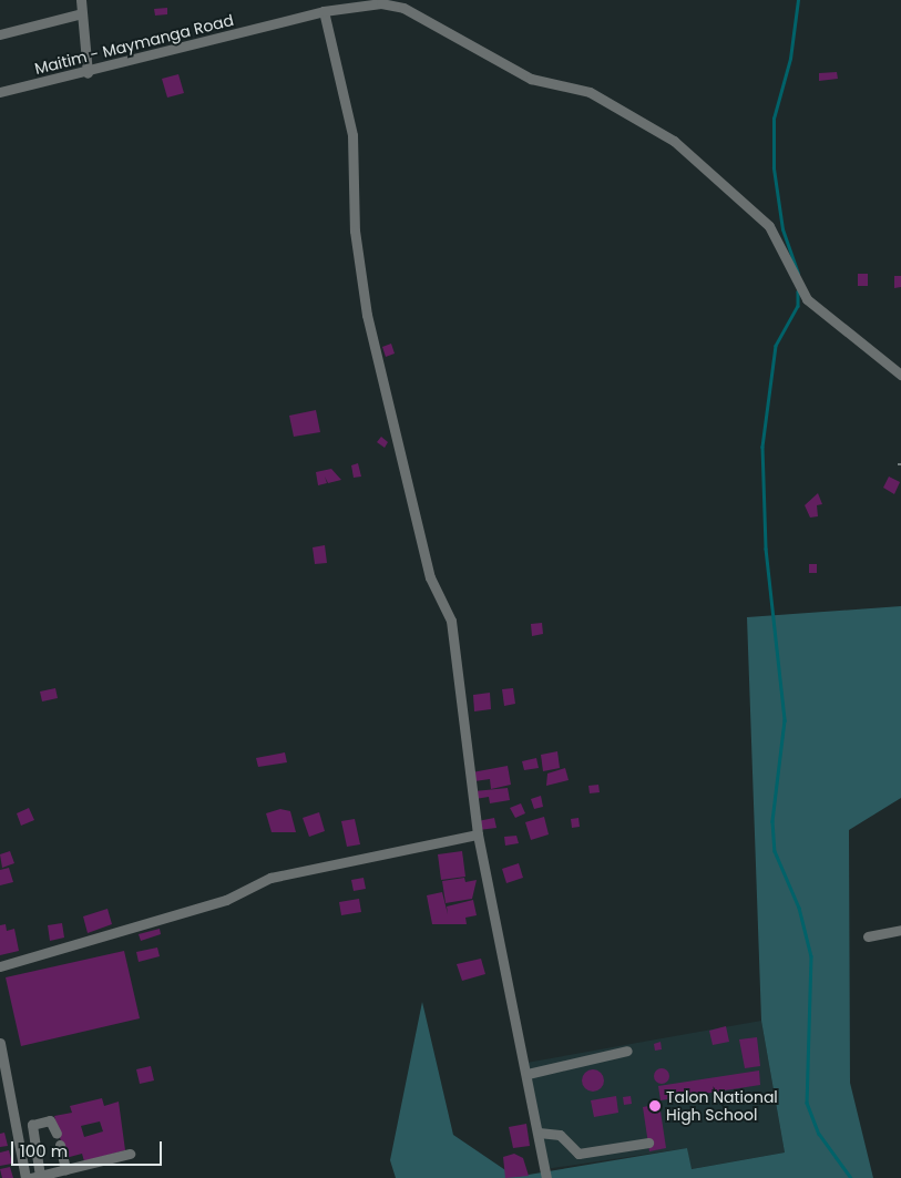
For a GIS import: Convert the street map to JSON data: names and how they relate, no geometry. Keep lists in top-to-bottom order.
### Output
{
  "streets": {
    "street": ["Maitim - Maymanga Road"]
  },
  "places": ["Talon National High School"],
  "scale_bar": "100 m"
}
